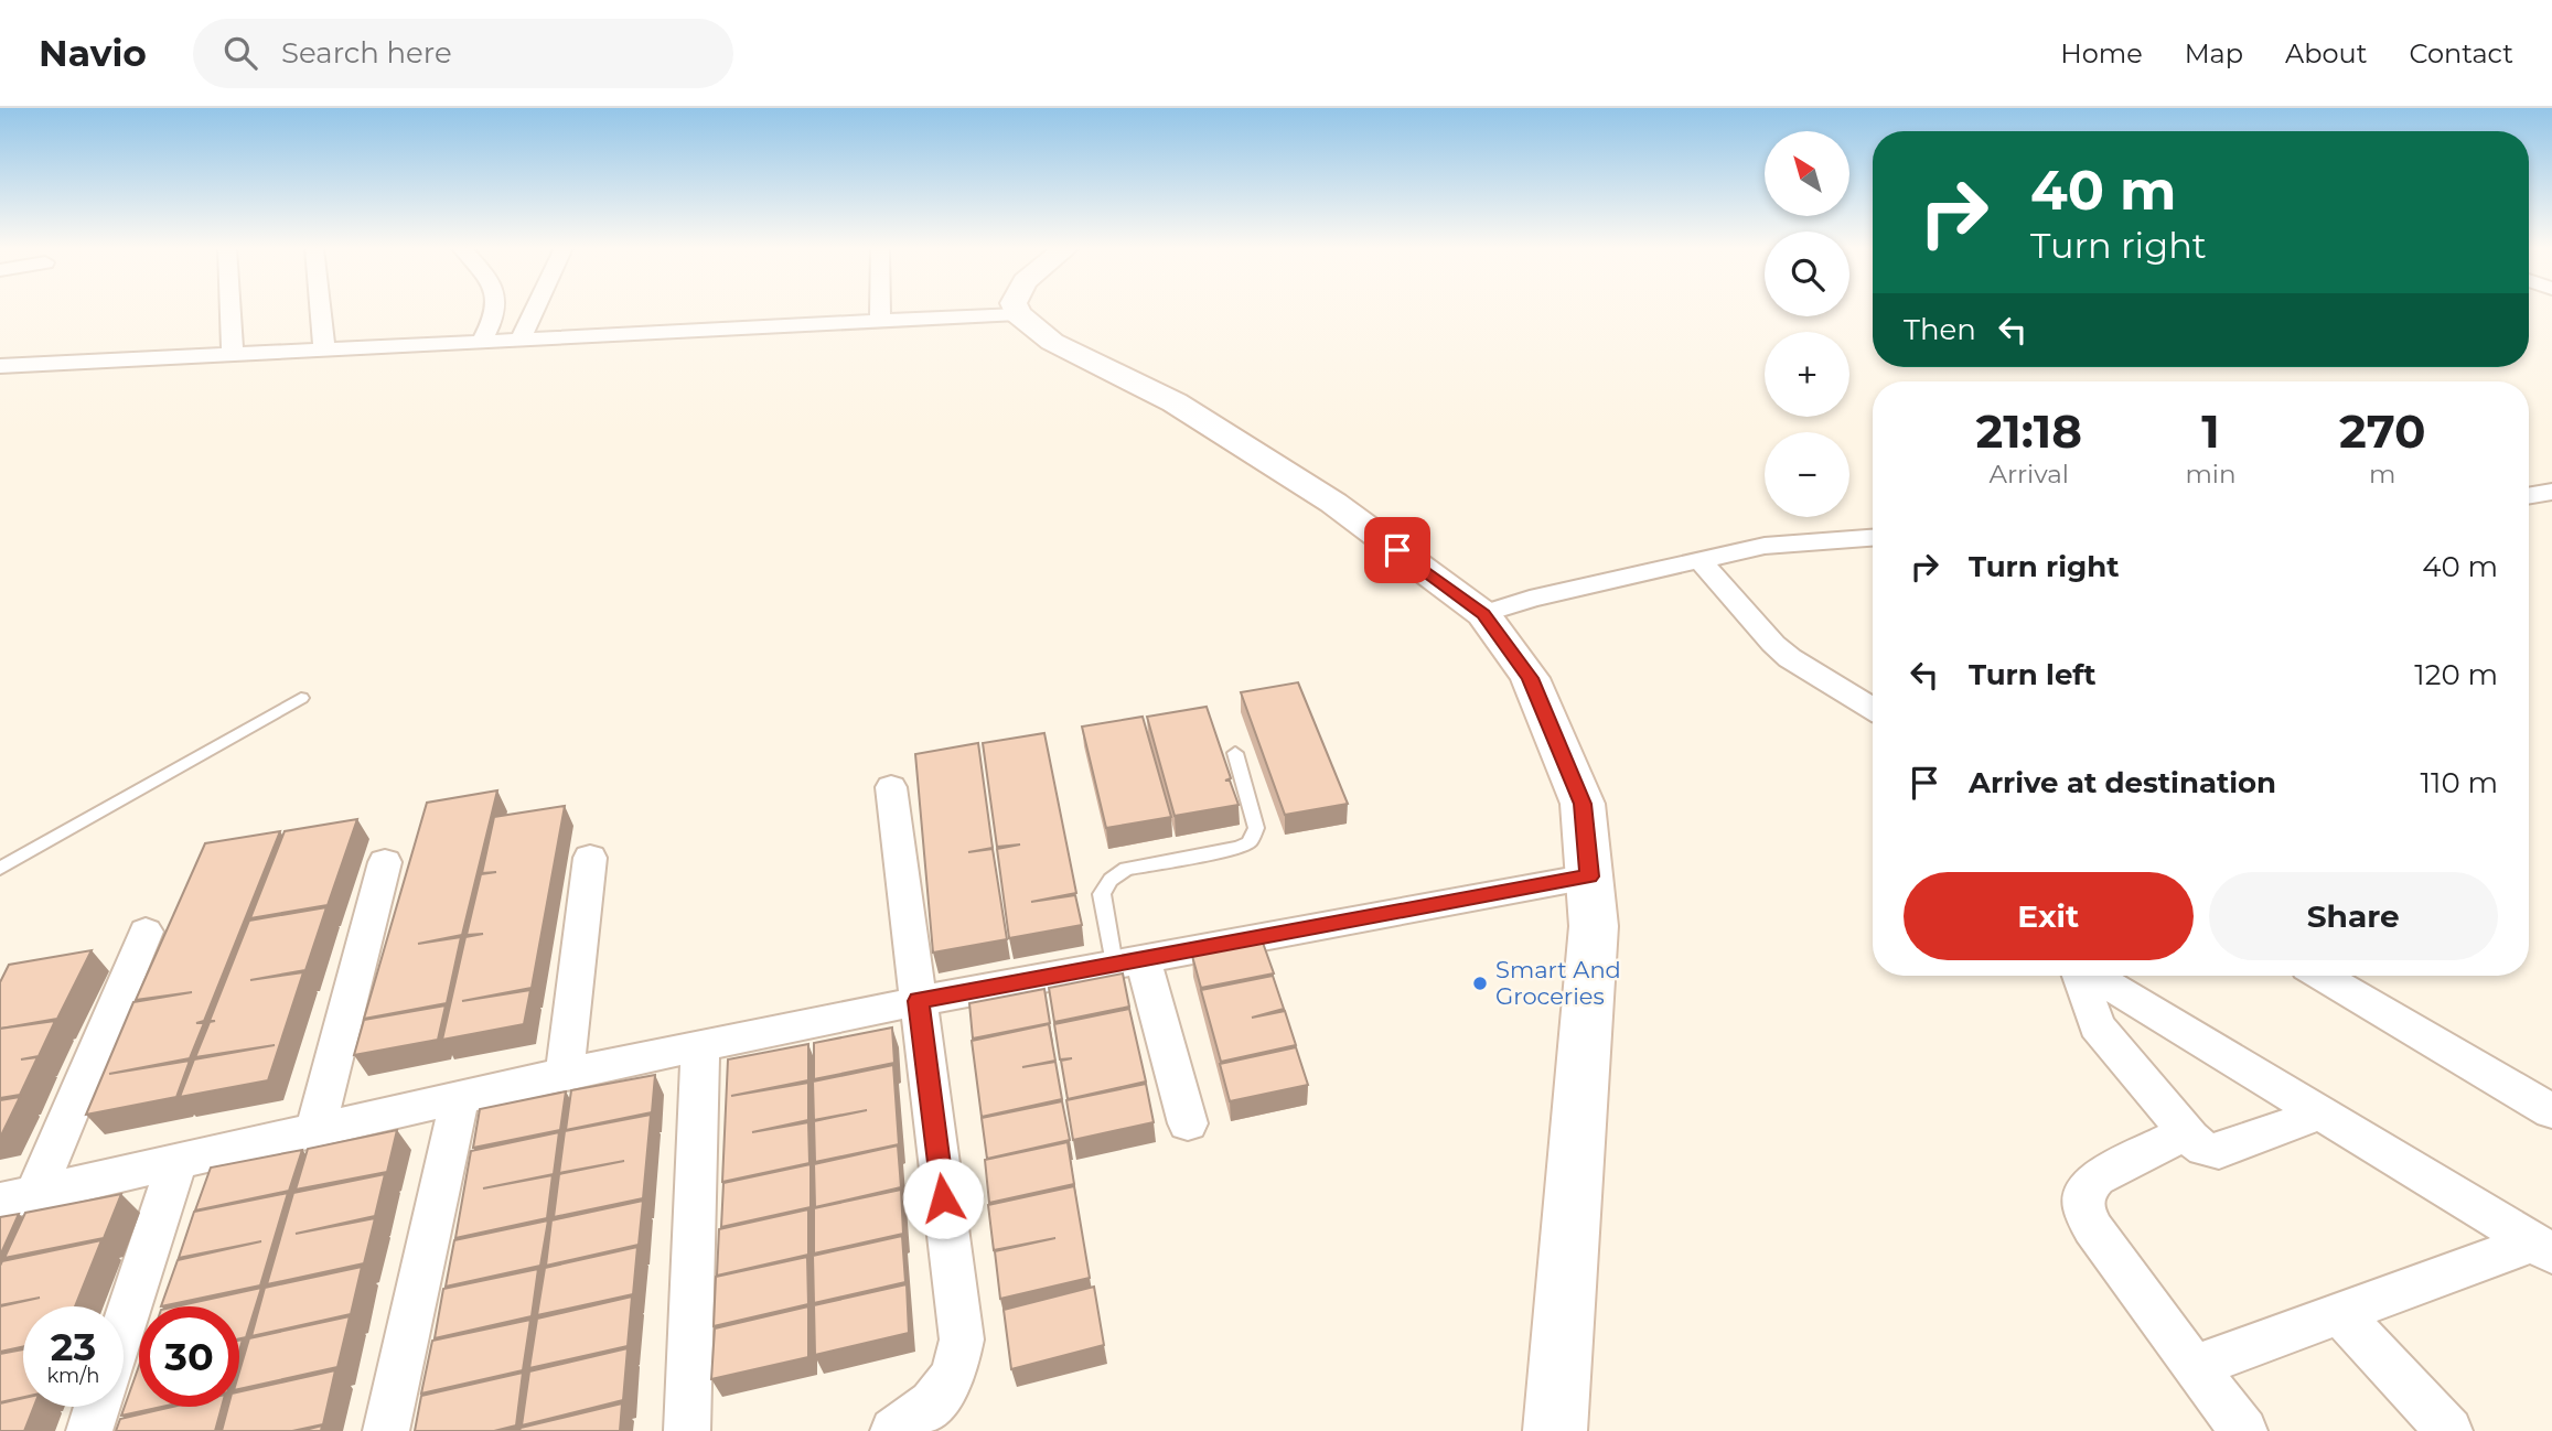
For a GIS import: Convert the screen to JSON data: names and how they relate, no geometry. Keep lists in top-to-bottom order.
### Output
{
  "places": ["Smart And Groceries"],
  "north": "top left",
  "page": {
    "header": "Navio",
    "search": "Search here",
    "nav": [
      "Home",
      "Map",
      "About",
      "Contact"
    ],
    "map_buttons": ["+", "−"],
    "turn": ["40 m", "Turn right"],
    "then": "Then",
    "eta": [
      "21:18",
      "Arrival",
      "1",
      "min",
      "270",
      "m"
    ],
    "list": [
      {
        "name": "Turn right",
        "value": "40 m"
      },
      {
        "name": "Turn left",
        "value": "120 m"
      },
      {
        "name": "Arrive at destination",
        "value": "110 m"
      }
    ],
    "buttons": ["Exit", "Share"],
    "speed": "23 km/h",
    "limit": "30"
  }
}
